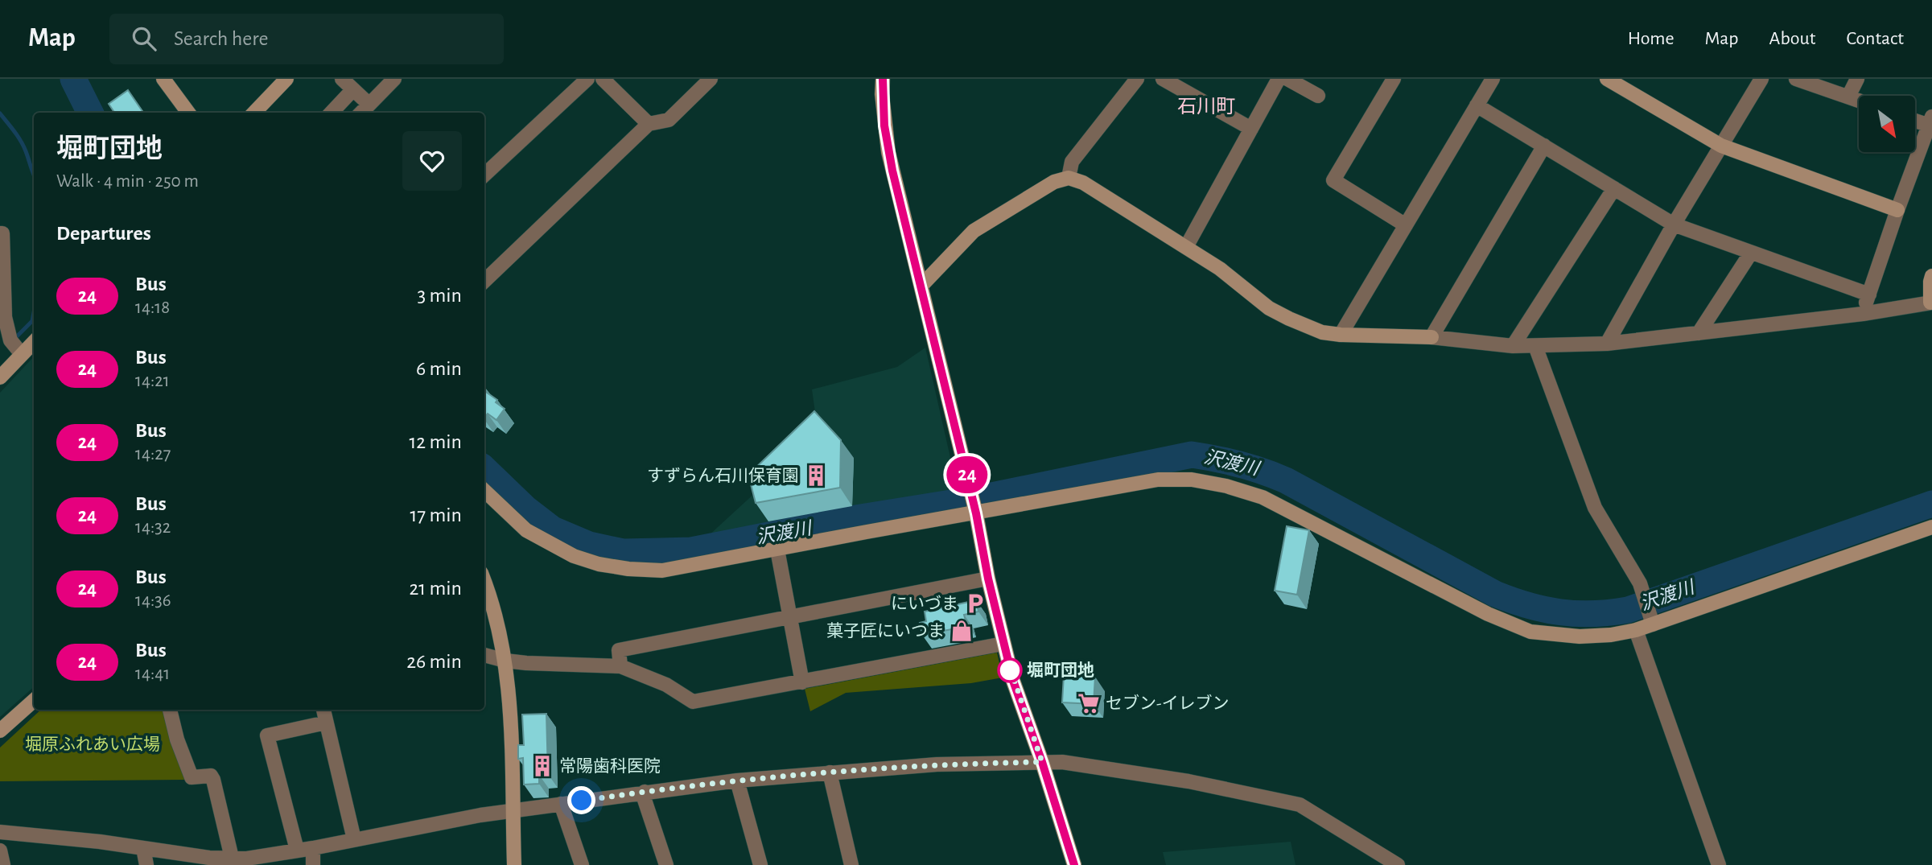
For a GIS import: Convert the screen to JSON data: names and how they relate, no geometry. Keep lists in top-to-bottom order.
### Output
{
  "districts": ["石川町"],
  "water": ["沢渡川"],
  "parks": ["堀原ふれあい広場"],
  "places": {
    "building": ["すずらん石川保育園", "常陽歯科医院"],
    "parking": ["にいづま"],
    "shop": ["菓子匠にいつま"],
    "other": ["堀町団地"],
    "supermarket": ["セブン-イレブン"]
  },
  "lines": ["bus line 24"],
  "north": "bottom right",
  "page": {
    "header": "Map",
    "search": "Search here",
    "nav": [
      "Home",
      "Map",
      "About",
      "Contact"
    ],
    "on_map": "24",
    "heading": [
      ["堀町団地", "Walk · 4 min · 250 m"],
      "Departures"
    ],
    "list": [
      {
        "mark": "24",
        "name": "Bus",
        "note": "14:18",
        "value": "3 min"
      },
      {
        "mark": "24",
        "name": "Bus",
        "note": "14:21",
        "value": "6 min"
      },
      {
        "mark": "24",
        "name": "Bus",
        "note": "14:27",
        "value": "12 min"
      },
      {
        "mark": "24",
        "name": "Bus",
        "note": "14:32",
        "value": "17 min"
      },
      {
        "mark": "24",
        "name": "Bus",
        "note": "14:36",
        "value": "21 min"
      },
      {
        "mark": "24",
        "name": "Bus",
        "note": "14:41",
        "value": "26 min"
      }
    ]
  }
}
